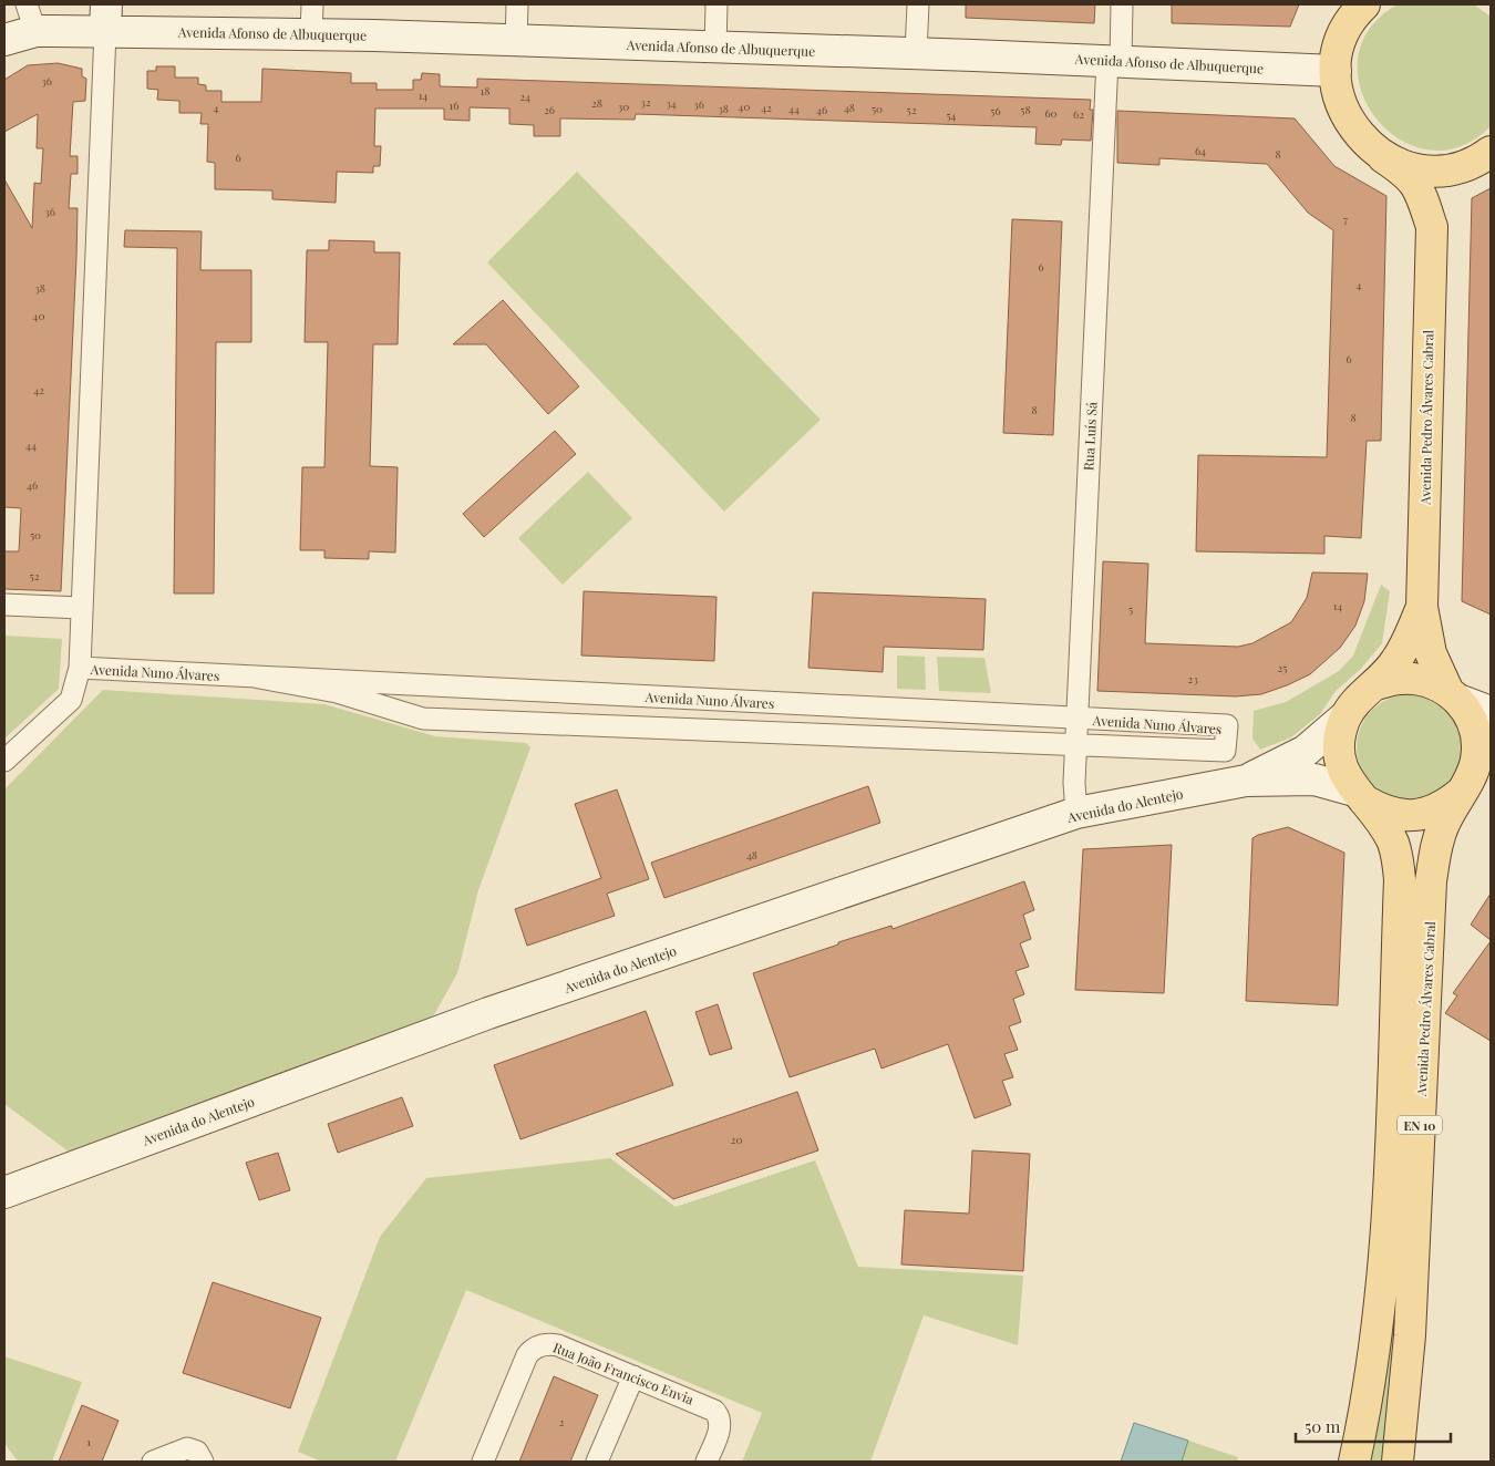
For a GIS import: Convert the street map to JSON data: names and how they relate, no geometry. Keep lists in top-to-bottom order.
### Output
{
  "streets": {
    "main road": [
      "Avenida Afonso de Albuquerque",
      "Avenida Pedro Álvares Cabral",
      "Avenida do Alentejo",
      "EN 10"
    ],
    "street": ["Rua Luís Sá", "Avenida Nuno Álvares", "Rua João Francisco Envia"]
  },
  "crossings": [
    ["Avenida Afonso de Albuquerque", "Rua Luís Sá"],
    ["Avenida Pedro Álvares Cabral", "Avenida do Alentejo"],
    ["Rua Luís Sá", "Avenida Nuno Álvares"],
    ["Rua Luís Sá", "Avenida do Alentejo"]
  ],
  "house_numbers": [
    "36",
    "18",
    "14",
    "24",
    "32",
    "28",
    "34",
    "36",
    "16",
    "30",
    "40",
    "4",
    "42",
    "48",
    "38",
    "44",
    "50",
    "26",
    "46",
    "52",
    "58",
    "56",
    "60",
    "62",
    "54",
    "64",
    "8",
    "6",
    "36",
    "7",
    "6",
    "4",
    "38",
    "40",
    "6",
    "42",
    "8",
    "8",
    "44",
    "46",
    "50",
    "52",
    "14",
    "5",
    "25",
    "23",
    "48",
    "20",
    "2",
    "1"
  ],
  "scale_bar": "50 m"
}
